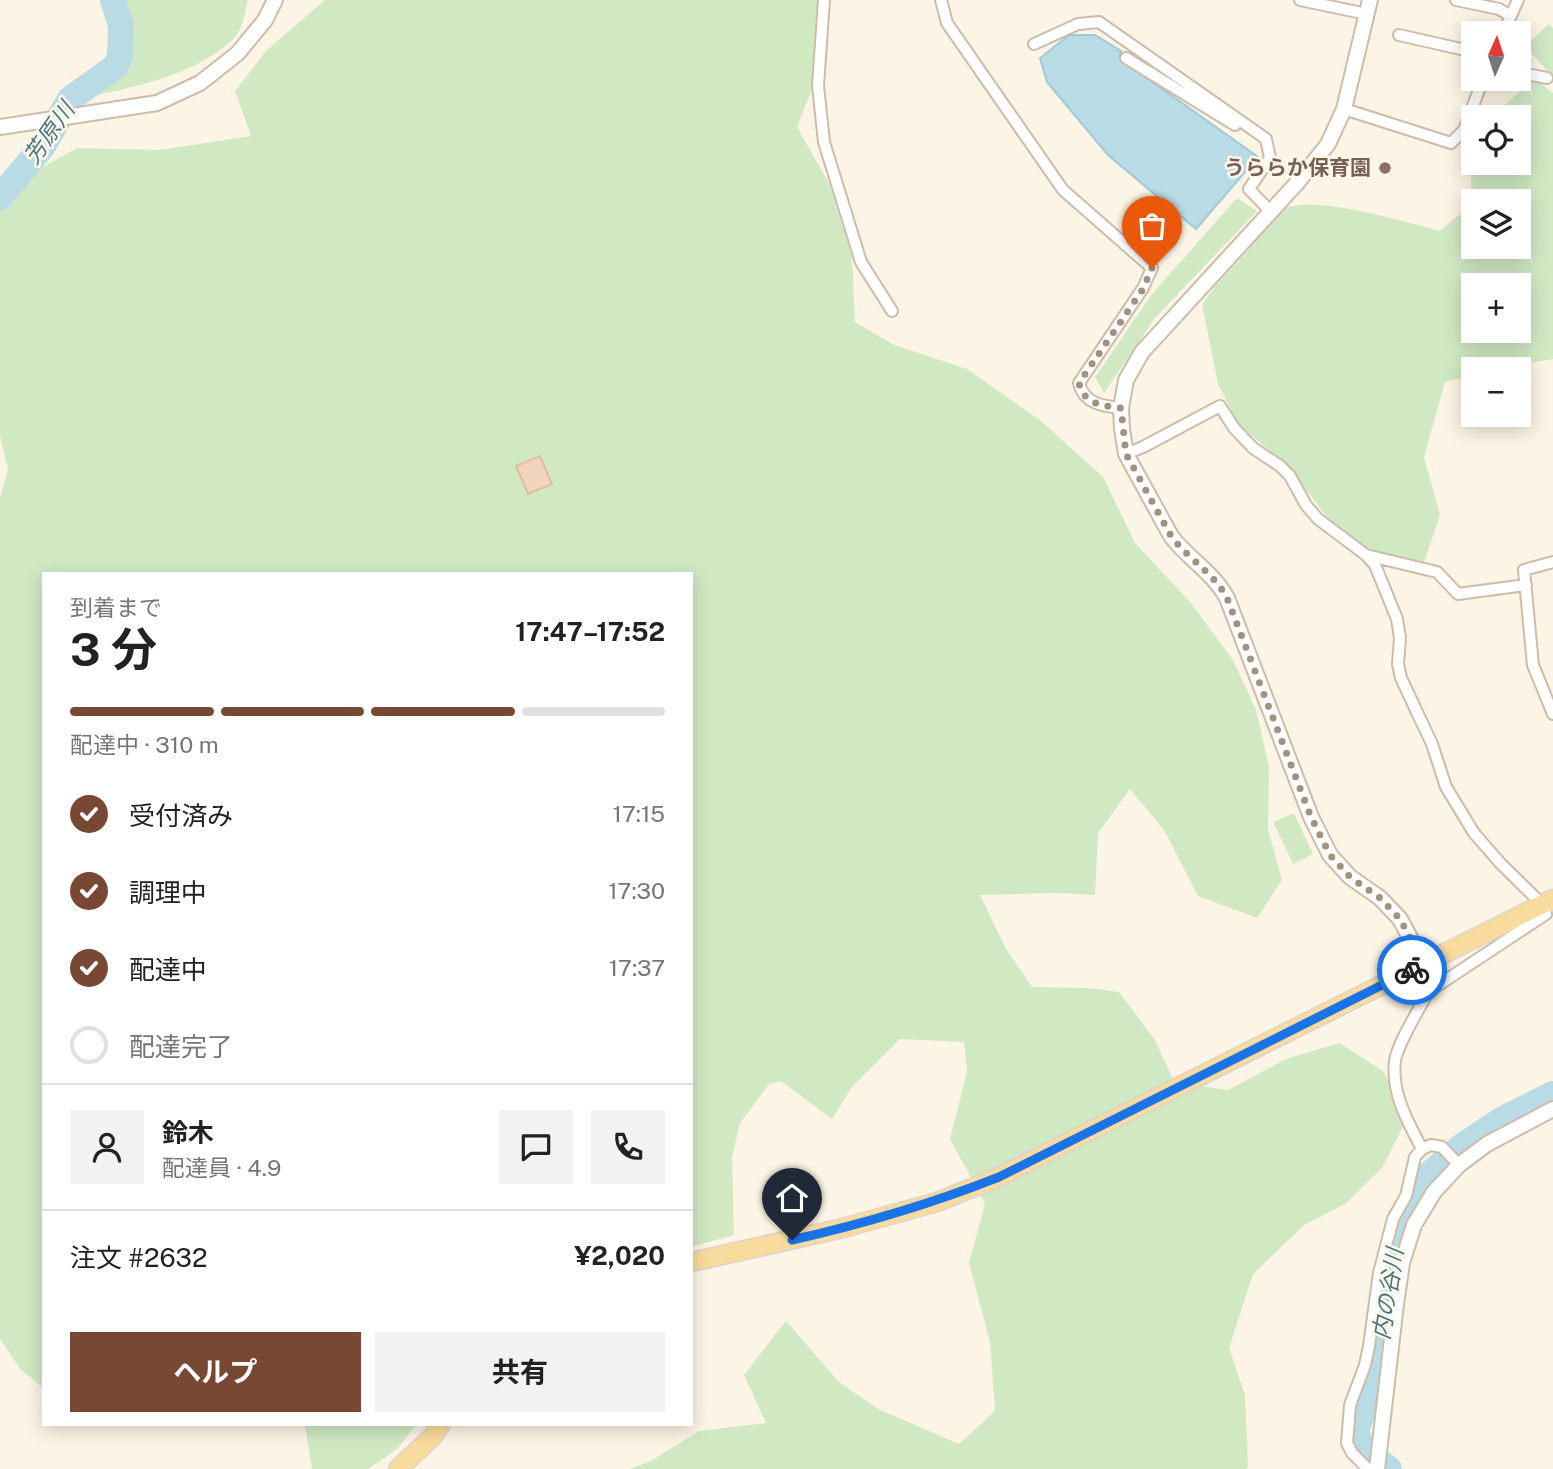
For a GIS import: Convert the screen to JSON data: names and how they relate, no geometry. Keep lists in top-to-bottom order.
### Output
{
  "water": ["芳原川", "内の谷川"],
  "places": ["うららか保育園"],
  "north": "top",
  "page": {
    "map_buttons": ["+", "−"],
    "heading": ["3 分", "到着まで", "17:47–17:52"],
    "panel": [
      "鈴木",
      "配達員 · 4.9",
      "注文 #2632",
      "¥2,020"
    ],
    "bar": "配達中 · 310 m",
    "list": [
      ["受付済み", "17:15"],
      ["調理中", "17:30"],
      ["配達中", "17:37"],
      "配達完了"
    ],
    "buttons": ["ヘルプ", "共有"]
  }
}
